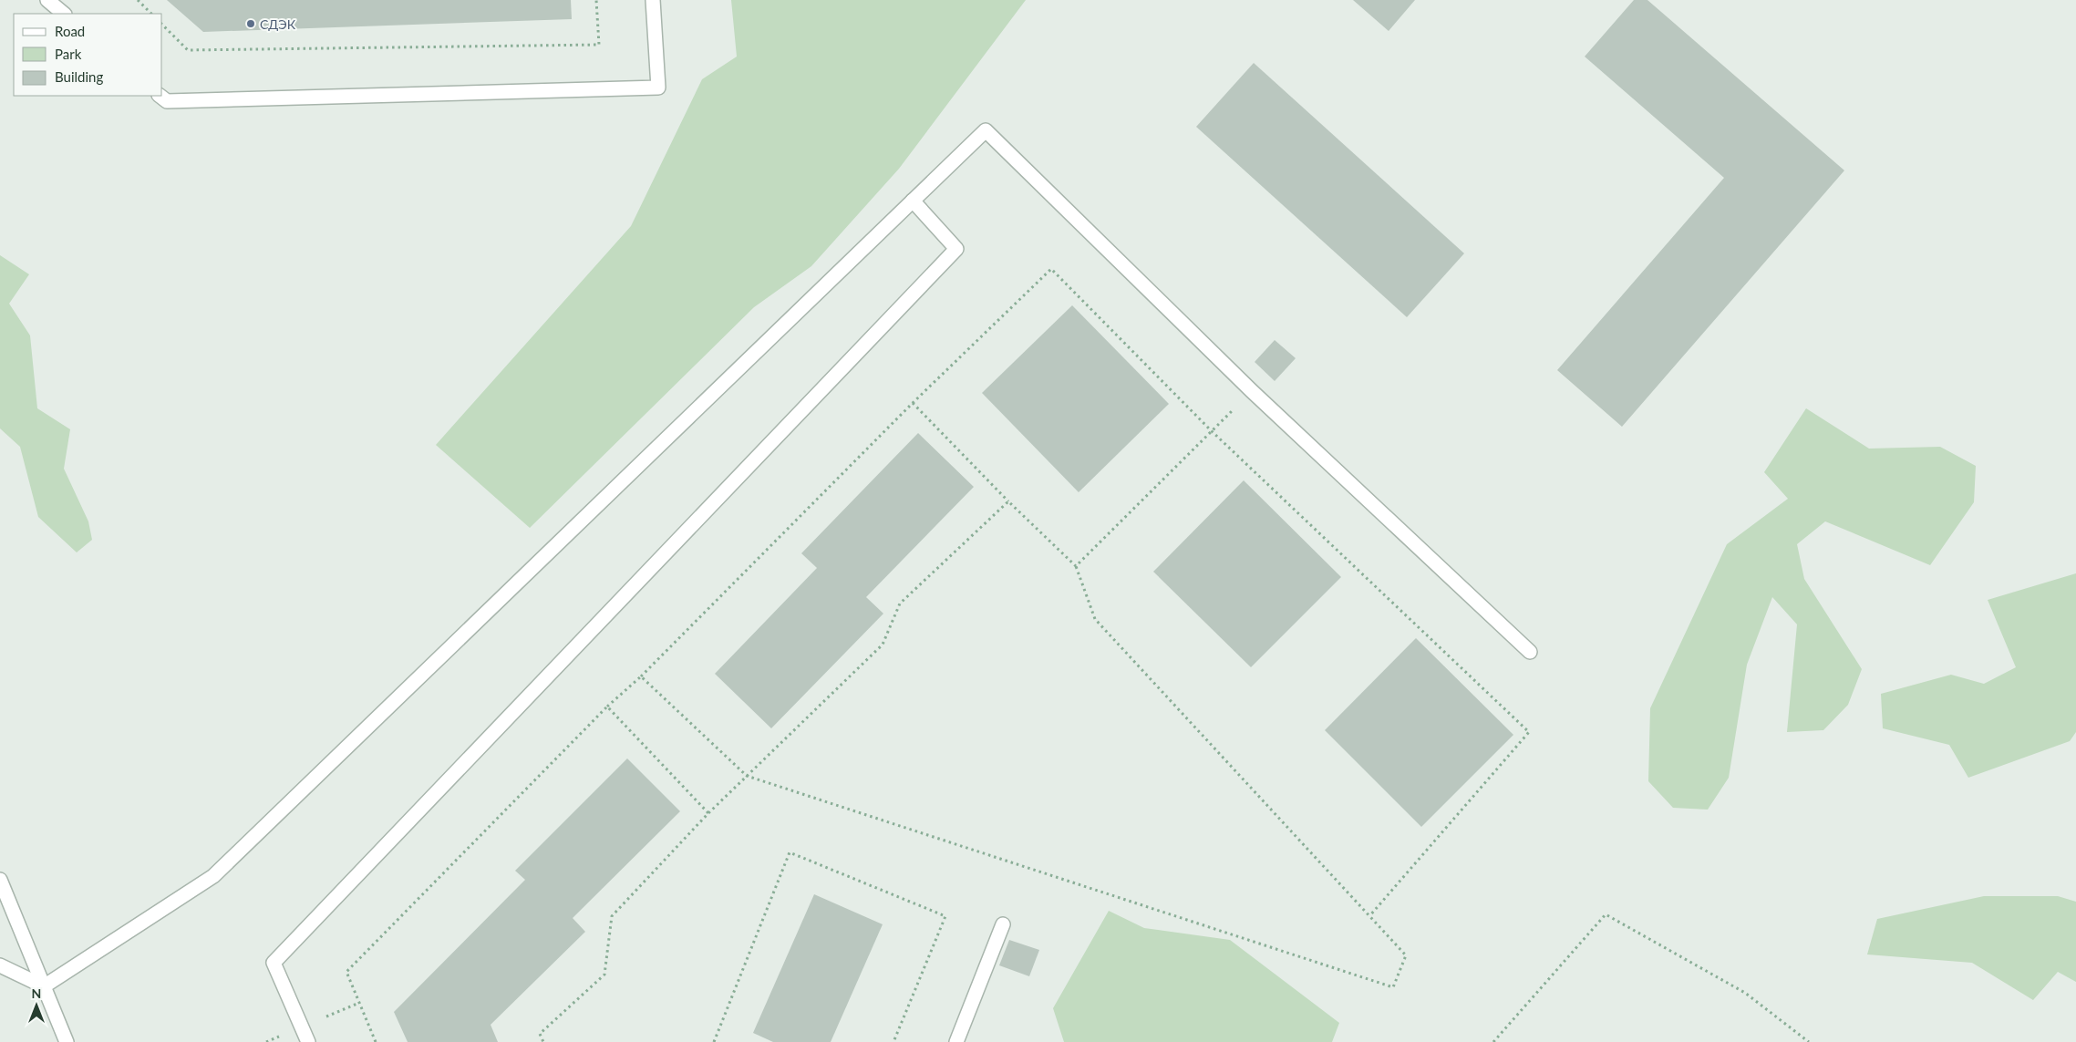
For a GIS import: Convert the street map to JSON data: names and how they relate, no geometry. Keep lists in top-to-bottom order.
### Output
{
  "places": ["СДЭК"],
  "legend": ["Road", "Park", "Building"],
  "north": "top"
}
